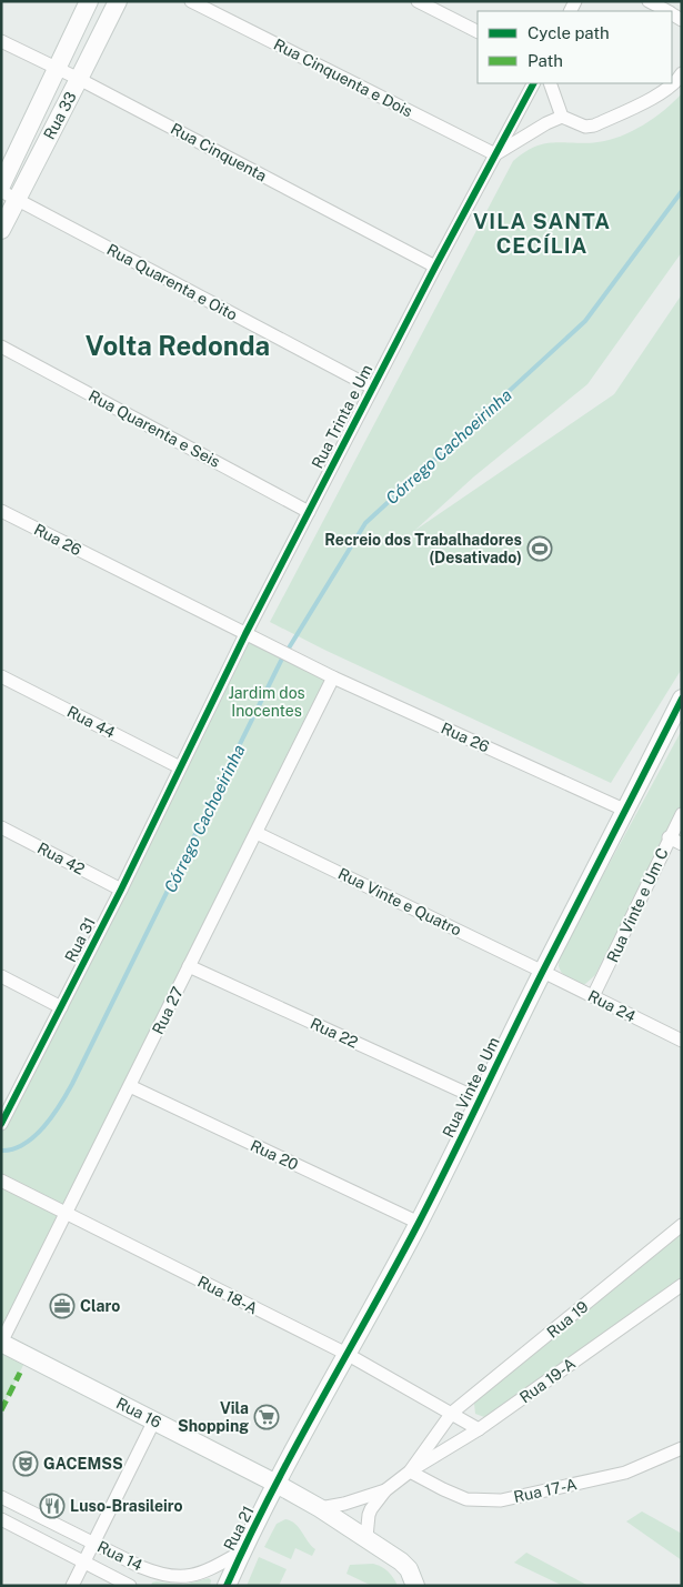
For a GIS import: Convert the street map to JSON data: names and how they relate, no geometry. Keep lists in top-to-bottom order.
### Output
{
  "streets": {
    "street": [
      "Rua Cinquenta e Dois",
      "Rua 33",
      "Rua Cinquenta",
      "Rua Quarenta e Oito",
      "Rua Trinta e Um",
      "Rua Quarenta e Seis",
      "Rua 26",
      "Rua 44",
      "Rua 42",
      "Rua Vinte e Quatro",
      "Rua Vinte e Um C",
      "Rua 31",
      "Rua 24",
      "Rua 27",
      "Rua 22",
      "Rua Vinte e Um",
      "Rua 20",
      "Rua 18-A",
      "Rua 19",
      "Rua 19-A",
      "Rua 16",
      "Rua 17-A",
      "Rua 21",
      "Rua 14"
    ]
  },
  "crossings": [
    ["Rua Cinquenta e Dois", "Rua Trinta e Um"],
    ["Rua 33", "Rua Cinquenta"],
    ["Rua 33", "Rua Quarenta e Oito"],
    ["Rua Cinquenta", "Rua Trinta e Um"],
    ["Rua Quarenta e Oito", "Rua Trinta e Um"],
    ["Rua Trinta e Um", "Rua Quarenta e Seis"],
    ["Rua Trinta e Um", "Rua 26"],
    ["Rua Trinta e Um", "Rua 44"],
    ["Rua Trinta e Um", "Rua 31"],
    ["Rua 26", "Rua 27"],
    ["Rua 26", "Rua Vinte e Um"],
    ["Rua 44", "Rua 31"],
    ["Rua 42", "Rua 31"],
    ["Rua Vinte e Quatro", "Rua 24"],
    ["Rua Vinte e Quatro", "Rua 27"],
    ["Rua Vinte e Quatro", "Rua Vinte e Um"],
    ["Rua Vinte e Um C", "Rua 24"],
    ["Rua 24", "Rua Vinte e Um"],
    ["Rua 27", "Rua 22"],
    ["Rua 27", "Rua 20"],
    ["Rua 27", "Rua 18-A"],
    ["Rua 27", "Rua 16"],
    ["Rua 22", "Rua Vinte e Um"],
    ["Rua Vinte e Um", "Rua 20"],
    ["Rua Vinte e Um", "Rua 18-A"],
    ["Rua Vinte e Um", "Rua 16"],
    ["Rua Vinte e Um", "Rua 21"],
    ["Rua 18-A", "Rua 19"],
    ["Rua 18-A", "Rua 19-A"],
    ["Rua 19", "Rua 19-A"],
    ["Rua 19", "Rua 17-A"],
    ["Rua 19-A", "Rua 17-A"],
    ["Rua 16", "Rua 21"],
    ["Rua 21", "Rua 14"]
  ],
  "districts": ["VILA SANTA CECÍLIA", "Volta Redonda"],
  "water": ["Córrego Cachoeirinha"],
  "parks": ["Jardim dos Inocentes"],
  "places": {
    "sports": ["Recreio dos Trabalhadores (Desativado)"],
    "office": ["Claro"],
    "supermarket": ["Vila Shopping"],
    "theatre": ["GACEMSS"],
    "restaurant": ["Luso-Brasileiro"]
  },
  "legend": ["Cycle path", "Path"]
}
